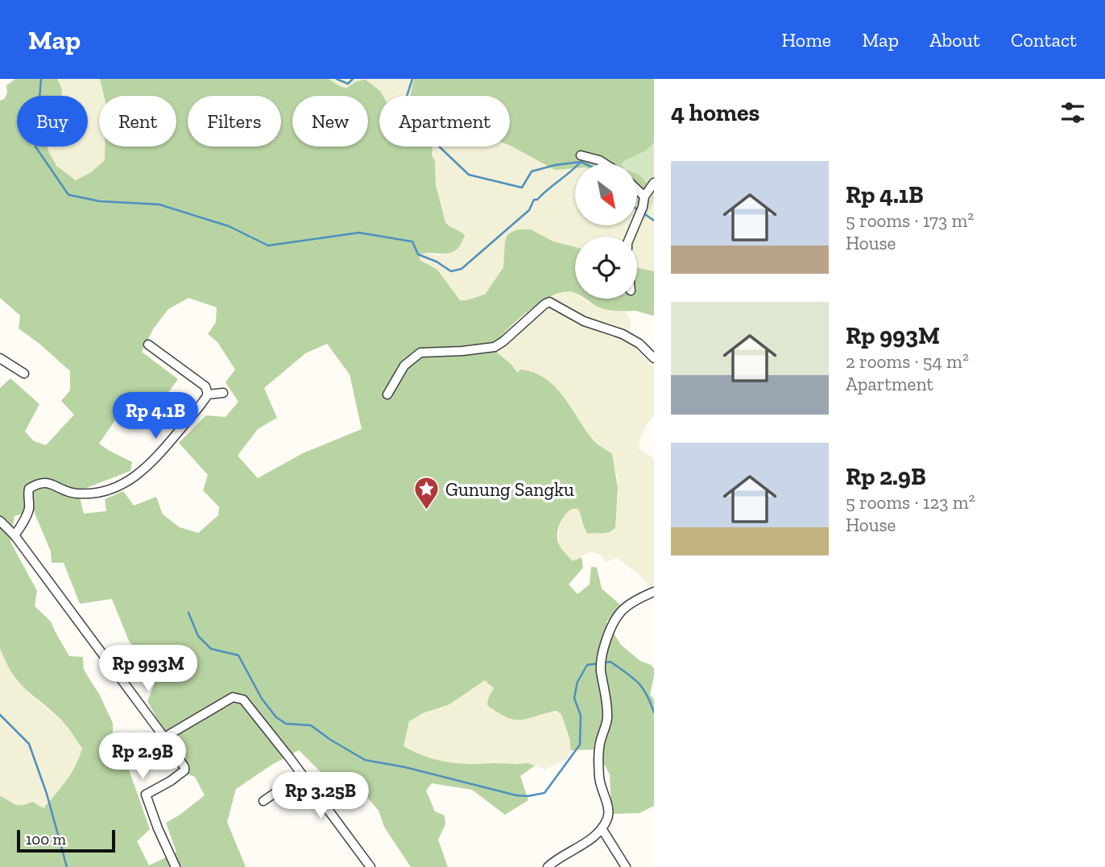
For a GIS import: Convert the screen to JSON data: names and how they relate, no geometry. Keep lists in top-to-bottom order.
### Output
{
  "places": {
    "place": ["Gunung Sangku"]
  },
  "scale_bar": "100 m",
  "north": "bottom right",
  "page": {
    "header": "Map",
    "nav": [
      "Home",
      "Map",
      "About",
      "Contact"
    ],
    "heading": "4 homes",
    "chip": [
      "Buy",
      "Rent",
      "Filters",
      "New",
      "Apartment"
    ],
    "list": [
      {
        "name": "Rp 4.1B",
        "note": "5 rooms · 173 m² · House"
      },
      {
        "name": "Rp 993M",
        "note": "2 rooms · 54 m² · Apartment"
      },
      {
        "name": "Rp 2.9B",
        "note": "5 rooms · 123 m² · House"
      }
    ],
    "price": [
      "Rp 4.1B",
      "Rp 993M",
      "Rp 2.9B",
      "Rp 3.25B"
    ],
    "scale": "100 m"
  }
}
